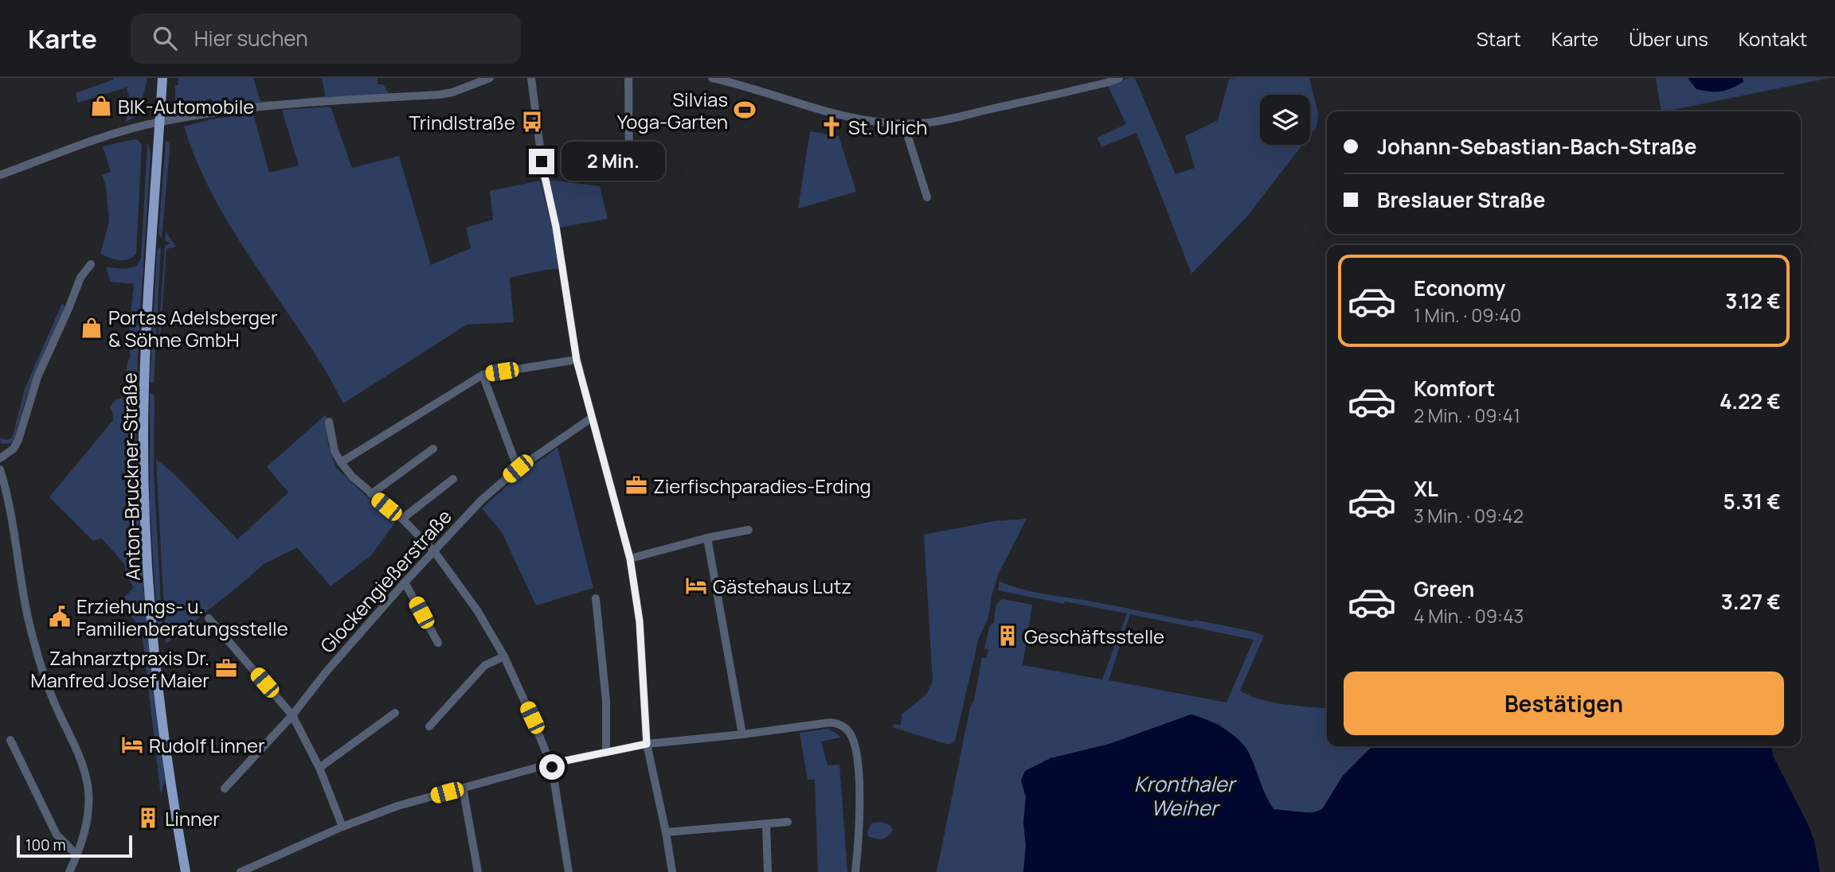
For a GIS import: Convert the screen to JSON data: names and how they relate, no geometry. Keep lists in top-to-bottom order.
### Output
{
  "streets": {
    "main road": ["Anton-Bruckner-Straße"],
    "street": ["Glockengießerstraße"]
  },
  "water": ["Kronthaler Weiher"],
  "places": {
    "shop": ["BIK-Automobile", "Portas Adelsberger & Söhne GmbH"],
    "sports": ["Silvias Yoga-Garten"],
    "bus stop": ["Trindlstraße"],
    "church": ["St. Ulrich"],
    "office": ["Zierfischparadies-Erding", "Zahnarztpraxis Dr. Manfred Josef Maier"],
    "hotel": ["Gästehaus Lutz", "Rudolf Linner"],
    "public building": ["Erziehungs- u. Familienberatungsstelle"],
    "building": ["Geschäftsstelle", "Linner"]
  },
  "scale_bar": "100 m",
  "page": {
    "header": "Karte",
    "search": "Hier suchen",
    "nav": [
      "Start",
      "Karte",
      "Über uns",
      "Kontakt"
    ],
    "banner": ["Johann-Sebastian-Bach-Straße", "Breslauer Straße"],
    "bubble": "2 Min.",
    "list": [
      {
        "name": "Economy",
        "note": "1 Min. · 09:40",
        "value": "3.12 €"
      },
      {
        "name": "Komfort",
        "note": "2 Min. · 09:41",
        "value": "4.22 €"
      },
      {
        "name": "XL",
        "note": "3 Min. · 09:42",
        "value": "5.31 €"
      },
      {
        "name": "Green",
        "note": "4 Min. · 09:43",
        "value": "3.27 €"
      }
    ],
    "buttons": "Bestätigen",
    "scale": "100 m"
  }
}
